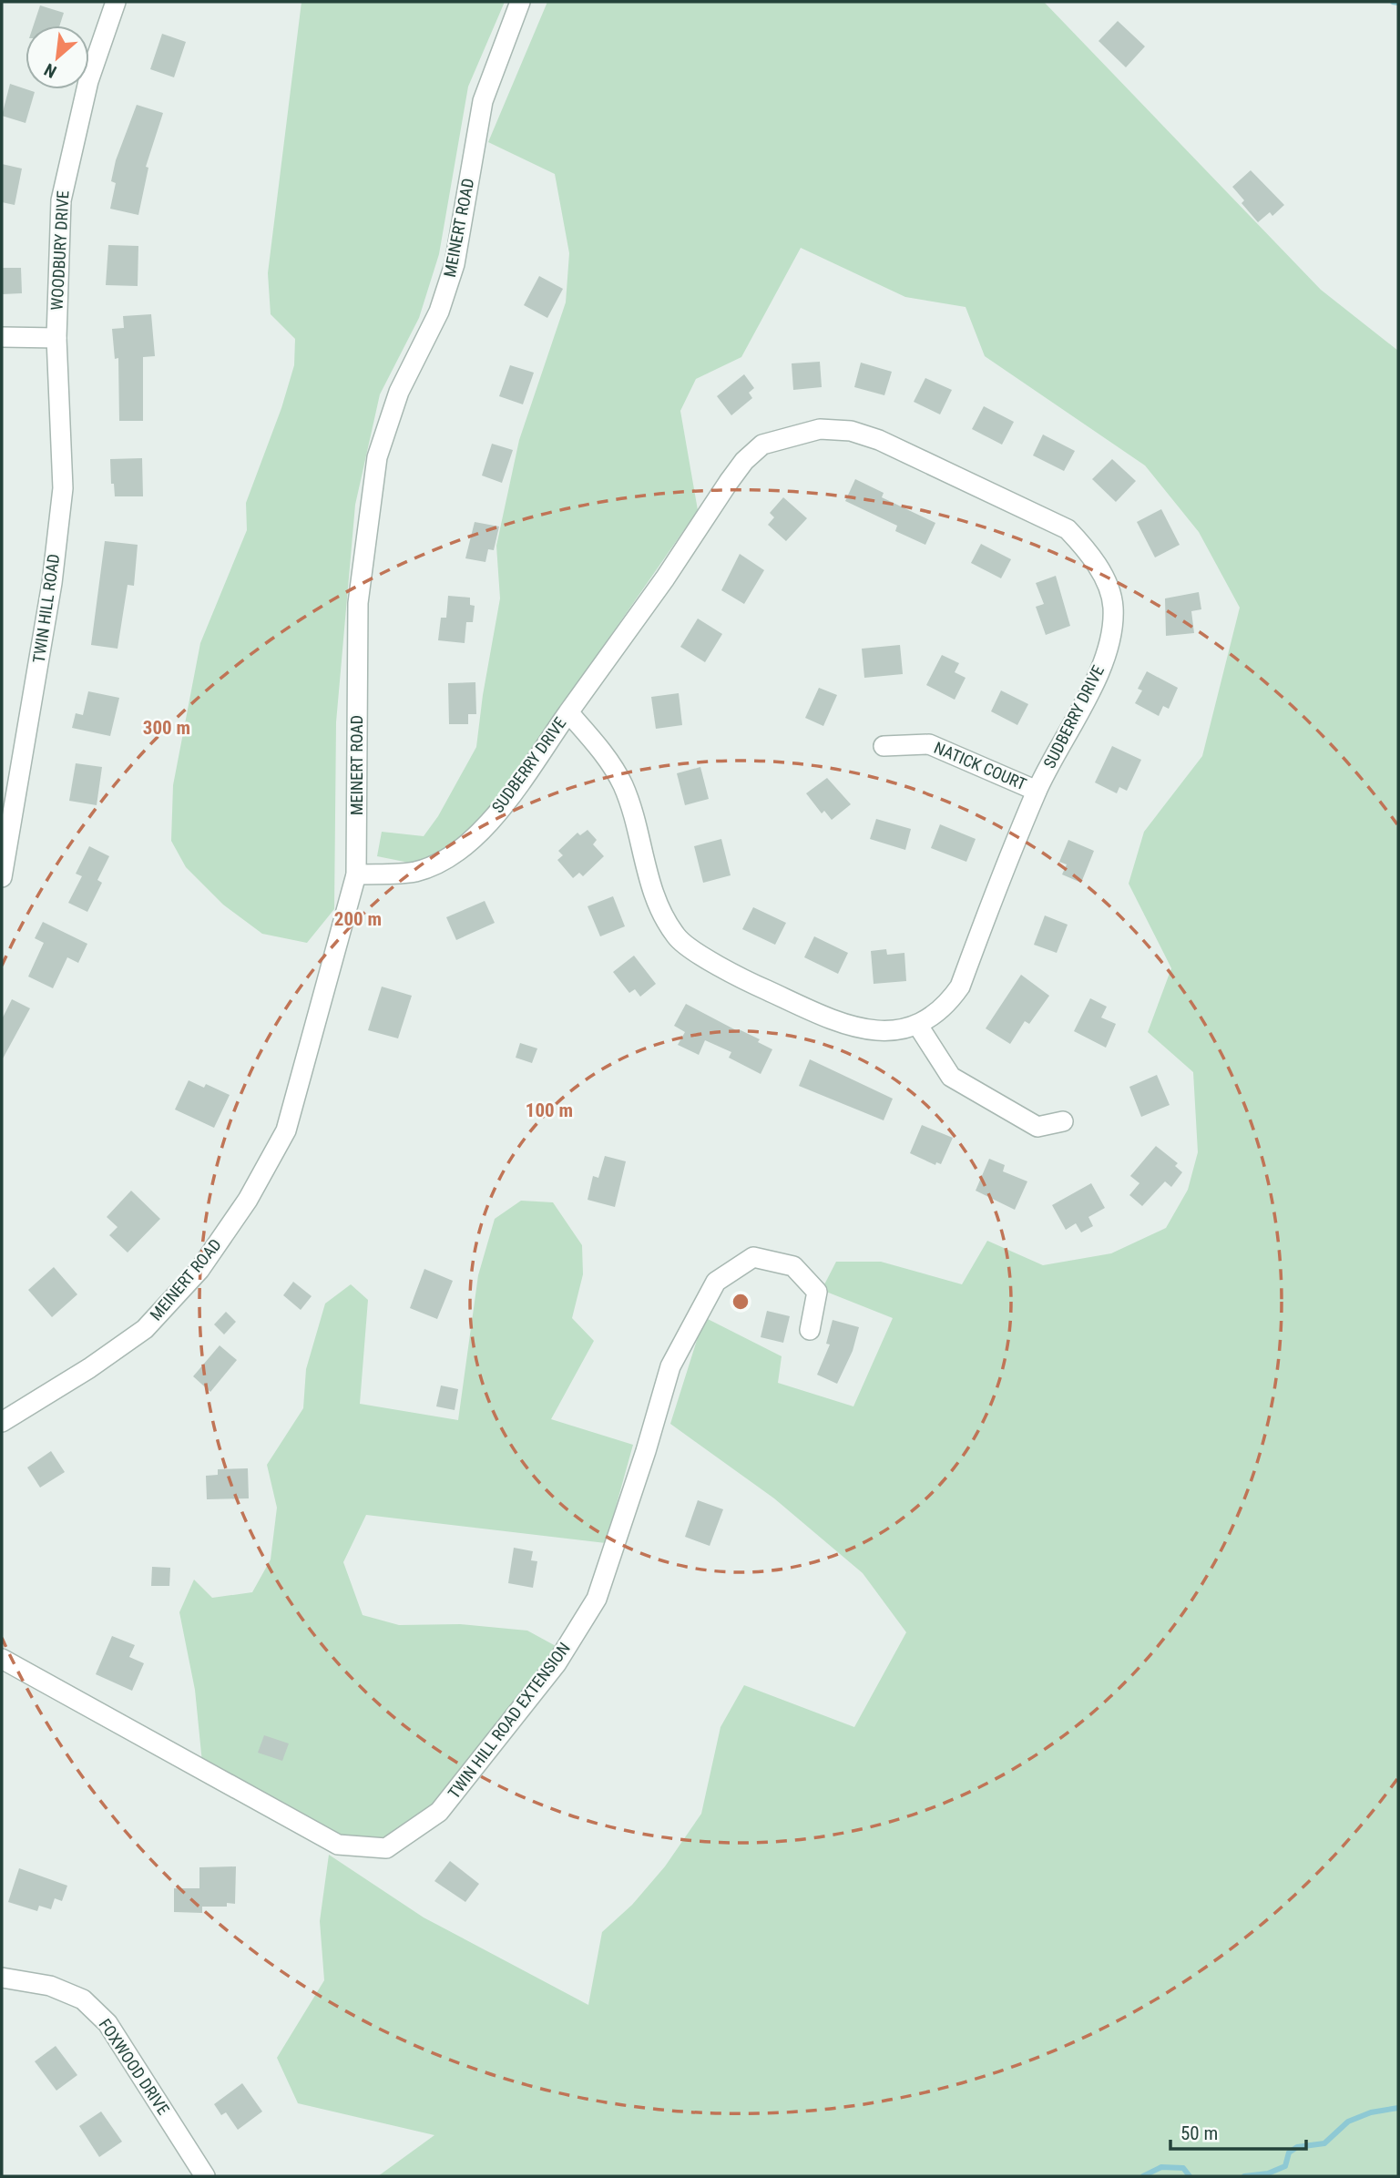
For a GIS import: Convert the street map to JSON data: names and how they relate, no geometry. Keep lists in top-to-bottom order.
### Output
{
  "streets": {
    "street": [
      "MEINERT ROAD",
      "WOODBURY DRIVE",
      "TWIN HILL ROAD",
      "SUDBERRY DRIVE",
      "NATICK COURT",
      "TWIN HILL ROAD EXTENSION",
      "FOXWOOD DRIVE"
    ]
  },
  "crossings": [
    ["MEINERT ROAD", "SUDBERRY DRIVE"],
    ["WOODBURY DRIVE", "TWIN HILL ROAD"],
    ["SUDBERRY DRIVE", "NATICK COURT"]
  ],
  "scale_bar": "50 m",
  "north": "bottom left",
  "rings": ["300 m", "200 m", "100 m"]
}
